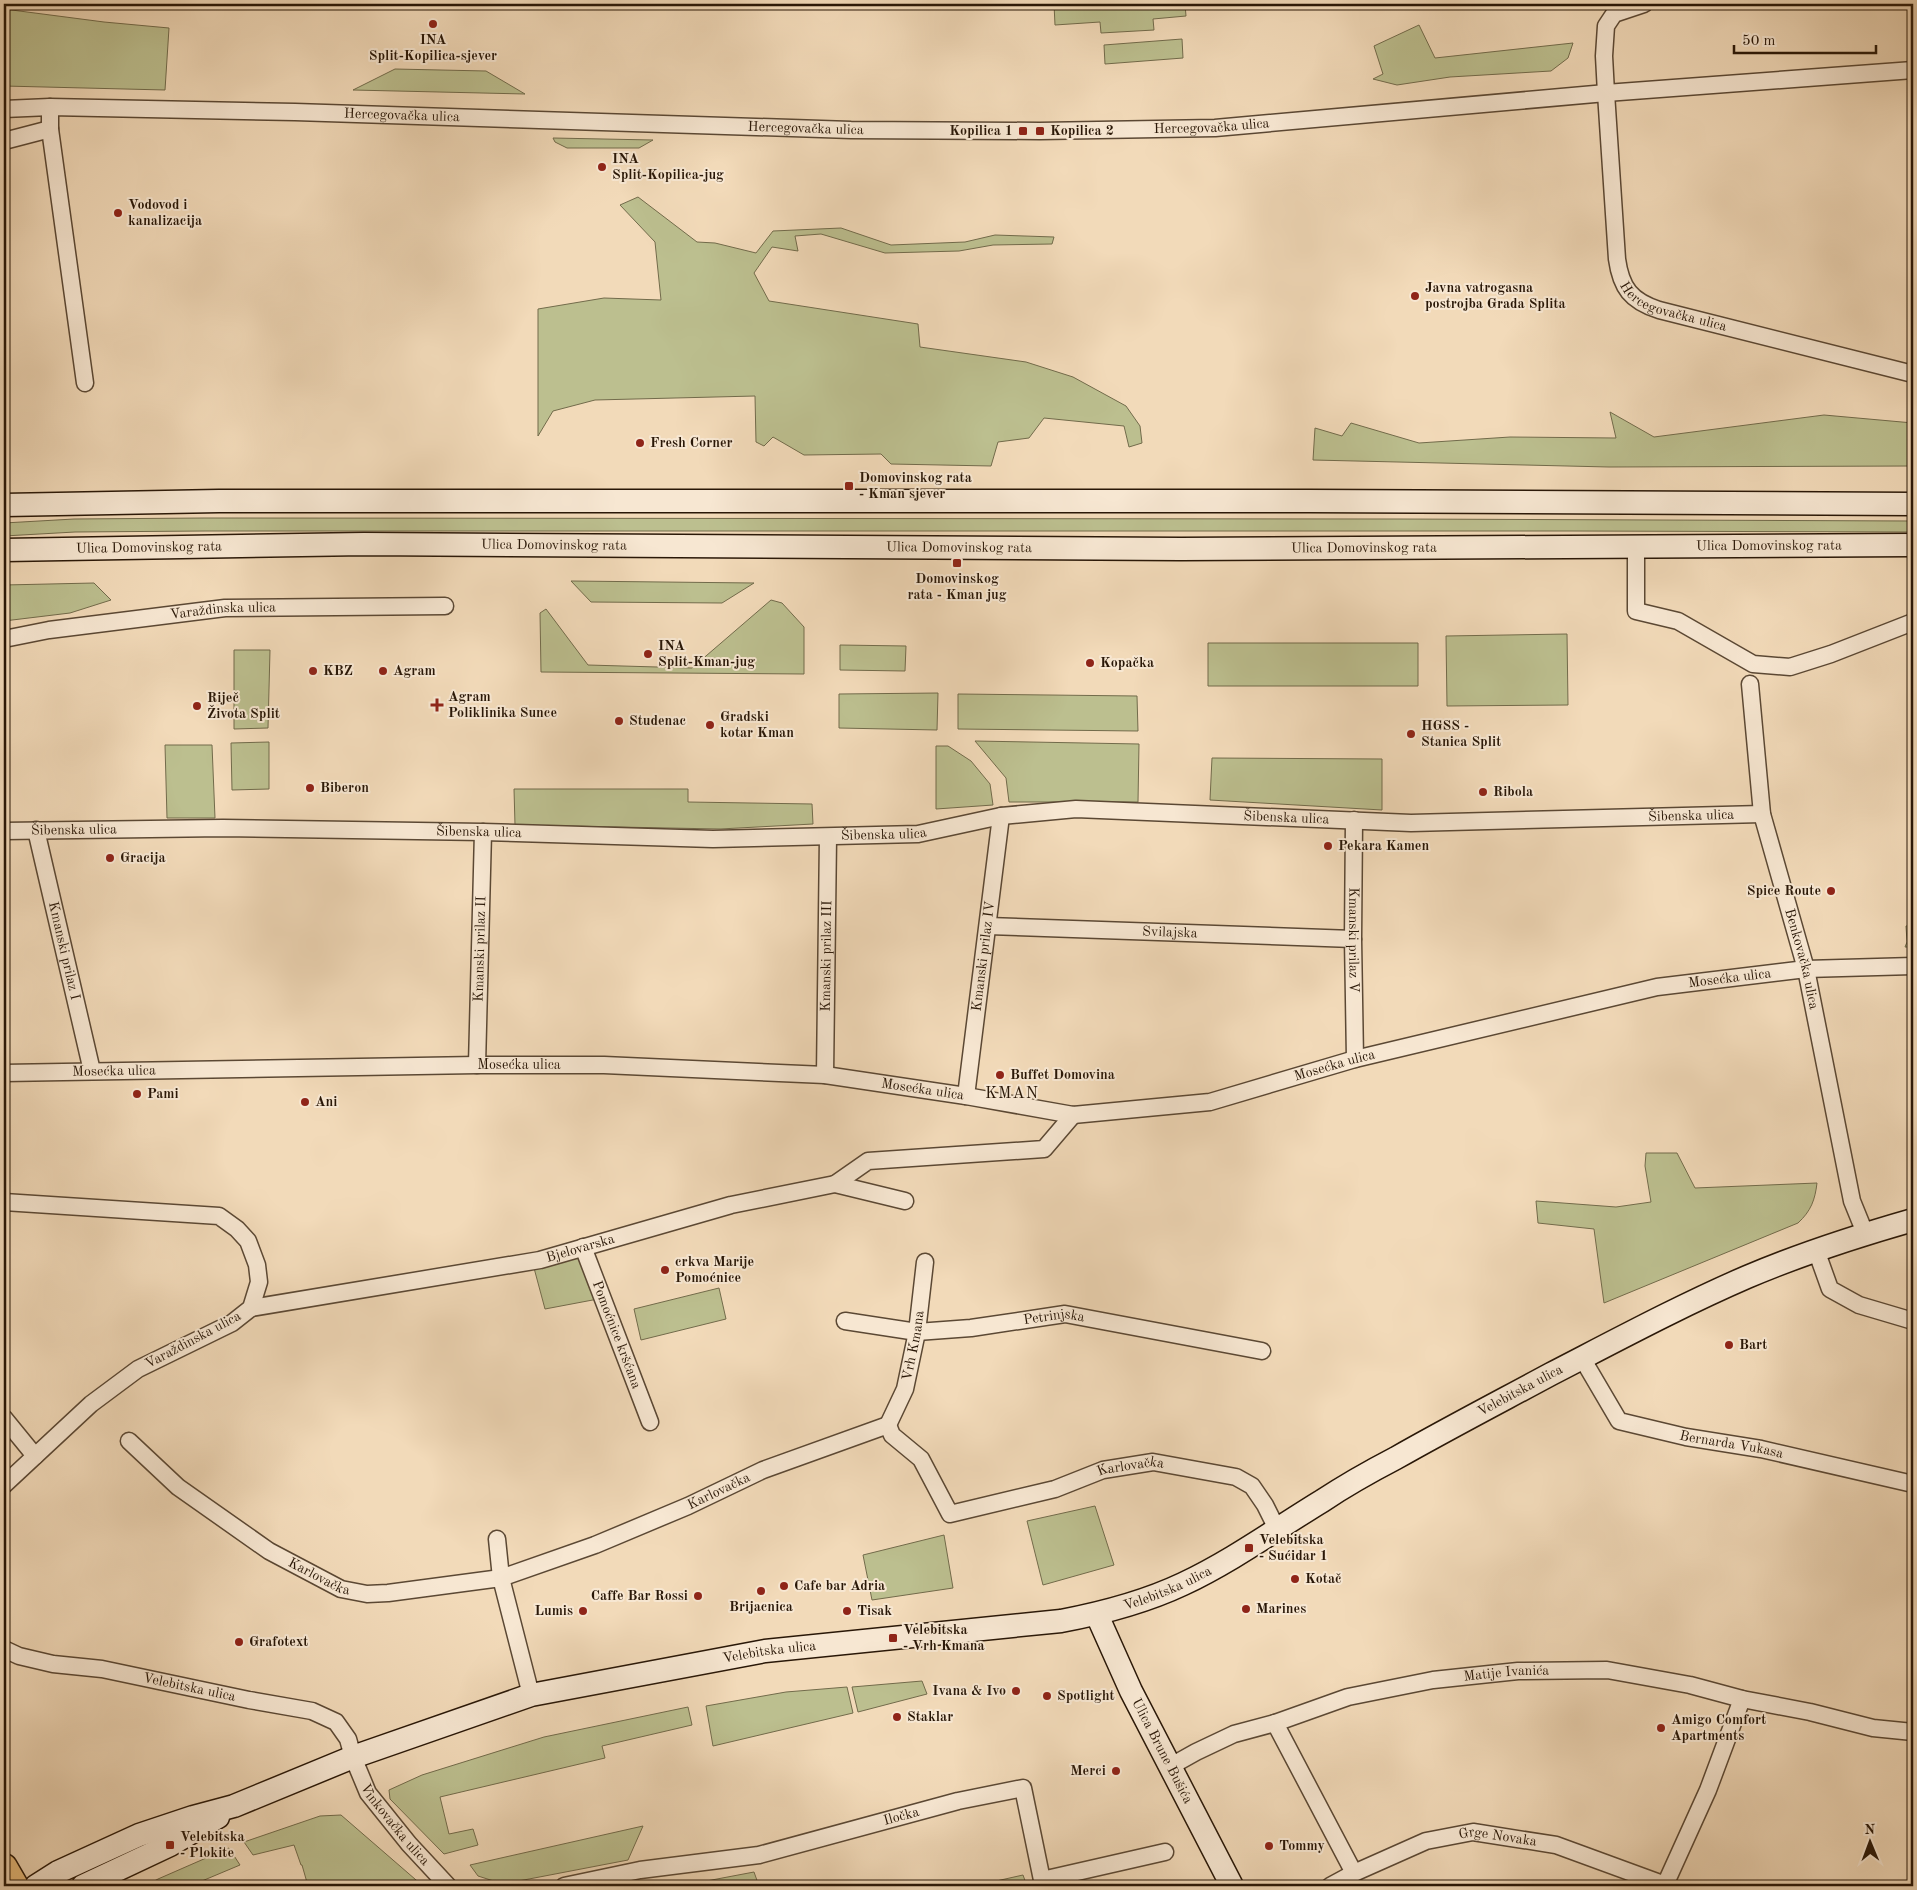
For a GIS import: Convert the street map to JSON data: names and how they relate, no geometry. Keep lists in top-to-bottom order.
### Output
{
  "streets": {
    "main road": ["Ulica Domovinskog rata", "Velebitska ulica", "Ulica Brune Bušića"],
    "street": [
      "Hercegovačka ulica",
      "Varaždinska ulica",
      "Šibenska ulica",
      "Svilajska",
      "Kmanski prilaz V",
      "Kmanski prilaz II",
      "Kmanski prilaz I",
      "Kmanski prilaz III",
      "Kmanski prilaz IV",
      "Benkovačka ulica",
      "Mosećka ulica",
      "Bjelovarska",
      "Petrinjska",
      "Pomoćnice kršćana",
      "Vrh Kmana",
      "Bernarda Vukasa",
      "Karlovačka",
      "Matije Ivanića",
      "Iločka",
      "Vinkovačka ulica",
      "Grge Novaka"
    ]
  },
  "crossings": [
    ["Varaždinska ulica", "Bjelovarska"],
    ["Šibenska ulica", "Kmanski prilaz V"],
    ["Šibenska ulica", "Kmanski prilaz II"],
    ["Šibenska ulica", "Kmanski prilaz I"],
    ["Šibenska ulica", "Kmanski prilaz III"],
    ["Šibenska ulica", "Kmanski prilaz IV"],
    ["Šibenska ulica", "Benkovačka ulica"],
    ["Svilajska", "Kmanski prilaz V"],
    ["Svilajska", "Kmanski prilaz IV"],
    ["Kmanski prilaz V", "Mosećka ulica"],
    ["Kmanski prilaz II", "Mosećka ulica"],
    ["Kmanski prilaz I", "Mosećka ulica"],
    ["Kmanski prilaz III", "Mosećka ulica"],
    ["Kmanski prilaz IV", "Mosećka ulica"],
    ["Benkovačka ulica", "Mosećka ulica"],
    ["Benkovačka ulica", "Velebitska ulica"],
    ["Bjelovarska", "Pomoćnice kršćana"],
    ["Petrinjska", "Vrh Kmana"],
    ["Vrh Kmana", "Karlovačka"],
    ["Velebitska ulica", "Bernarda Vukasa"],
    ["Velebitska ulica", "Karlovačka"],
    ["Velebitska ulica", "Ulica Brune Bušića"],
    ["Velebitska ulica", "Vinkovačka ulica"],
    ["Matije Ivanića", "Ulica Brune Bušića"]
  ],
  "districts": ["KMAN"],
  "places": {
    "other": [
      "INA Split-Kopilica-sjever",
      "INA Split-Kopilica-jug",
      "Vodovod i kanalizacija",
      "Javna vatrogasna postrojba Grada Splita",
      "Fresh Corner",
      "INA Split-Kman-jug",
      "Kopačka",
      "KBZ",
      "Agram",
      "Riječ Života Split",
      "Studenac",
      "Gradski kotar Kman",
      "HGSS - Stanica Split",
      "Biberon",
      "Ribola",
      "Pekara Kamen",
      "Gracija",
      "Spice Route",
      "Buffet Domovina",
      "Pami",
      "Ani",
      "crkva Marije Pomoćnice",
      "Bart",
      "Kotač",
      "Cafe bar Adria",
      "Brijacnica",
      "Caffe Bar Rossi",
      "Marines",
      "Lumis",
      "Tisak",
      "Grafotext",
      "Ivana & Ivo",
      "Spotlight",
      "Staklar",
      "Amigo Comfort Apartments",
      "Merci",
      "Tommy"
    ],
    "transit": [
      "Kopilica 1",
      "Kopilica 2",
      "Domovinskog rata - Kman sjever",
      "Domovinskog rata - Kman jug",
      "Velebitska - Sućidar 1",
      "Velebitska - Vrh Kmana",
      "Velebitska - Plokite"
    ],
    "health": ["Agram Poliklinika Sunce"]
  },
  "scale_bar": "50 m",
  "north": "top"
}
